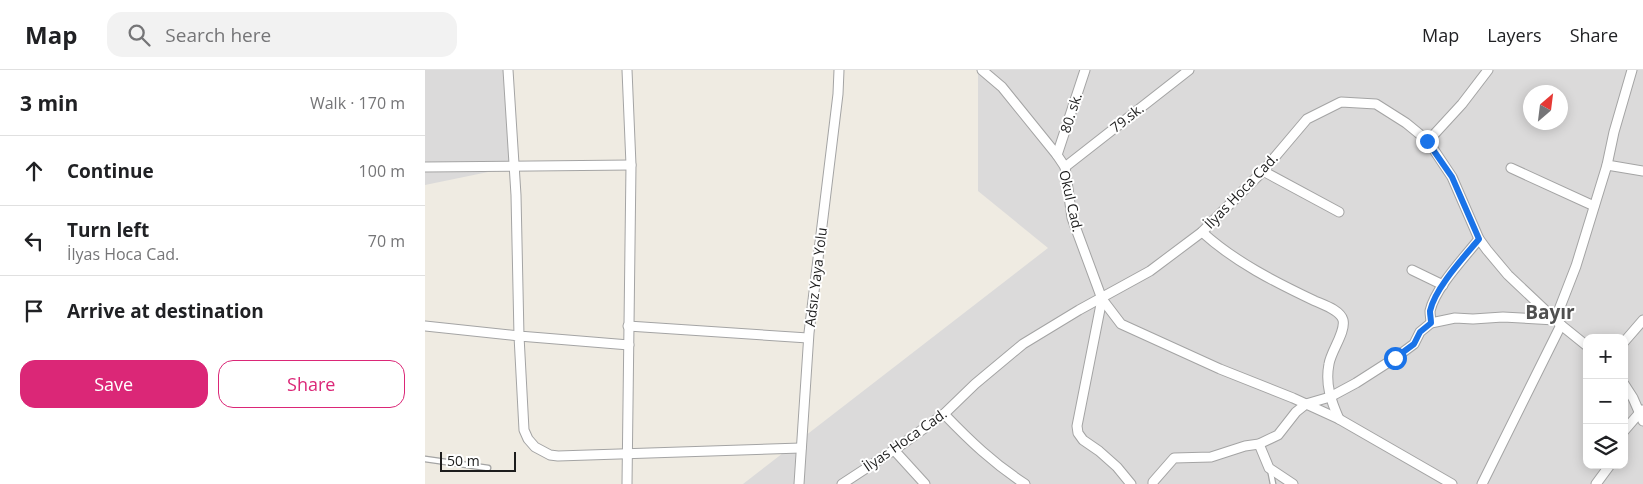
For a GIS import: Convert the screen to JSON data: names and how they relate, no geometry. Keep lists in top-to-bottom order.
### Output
{
  "streets": {
    "street": [
      "80. sk.",
      "79.sk.",
      "İlyas Hoca Cad.",
      "Okul Cad.",
      "Adsız Yaya Yolu"
    ]
  },
  "crossings": [
    ["80. sk.", "Okul Cad."],
    ["79.sk.", "Okul Cad."],
    ["İlyas Hoca Cad.", "Okul Cad."]
  ],
  "districts": ["Bayır"],
  "scale_bar": "50 m",
  "north": "top right",
  "page": {
    "header": "Map",
    "search": "Search here",
    "nav": ["Map", "Layers", "Share"],
    "heading": ["3 min", "Walk · 170 m"],
    "list": [
      ["Continue", "100 m"],
      ["Turn left", "İlyas Hoca Cad.", "70 m"],
      "Arrive at destination"
    ],
    "map_buttons": ["+", "−"],
    "buttons": ["Save", "Share"],
    "scale": "50 m"
  }
}
